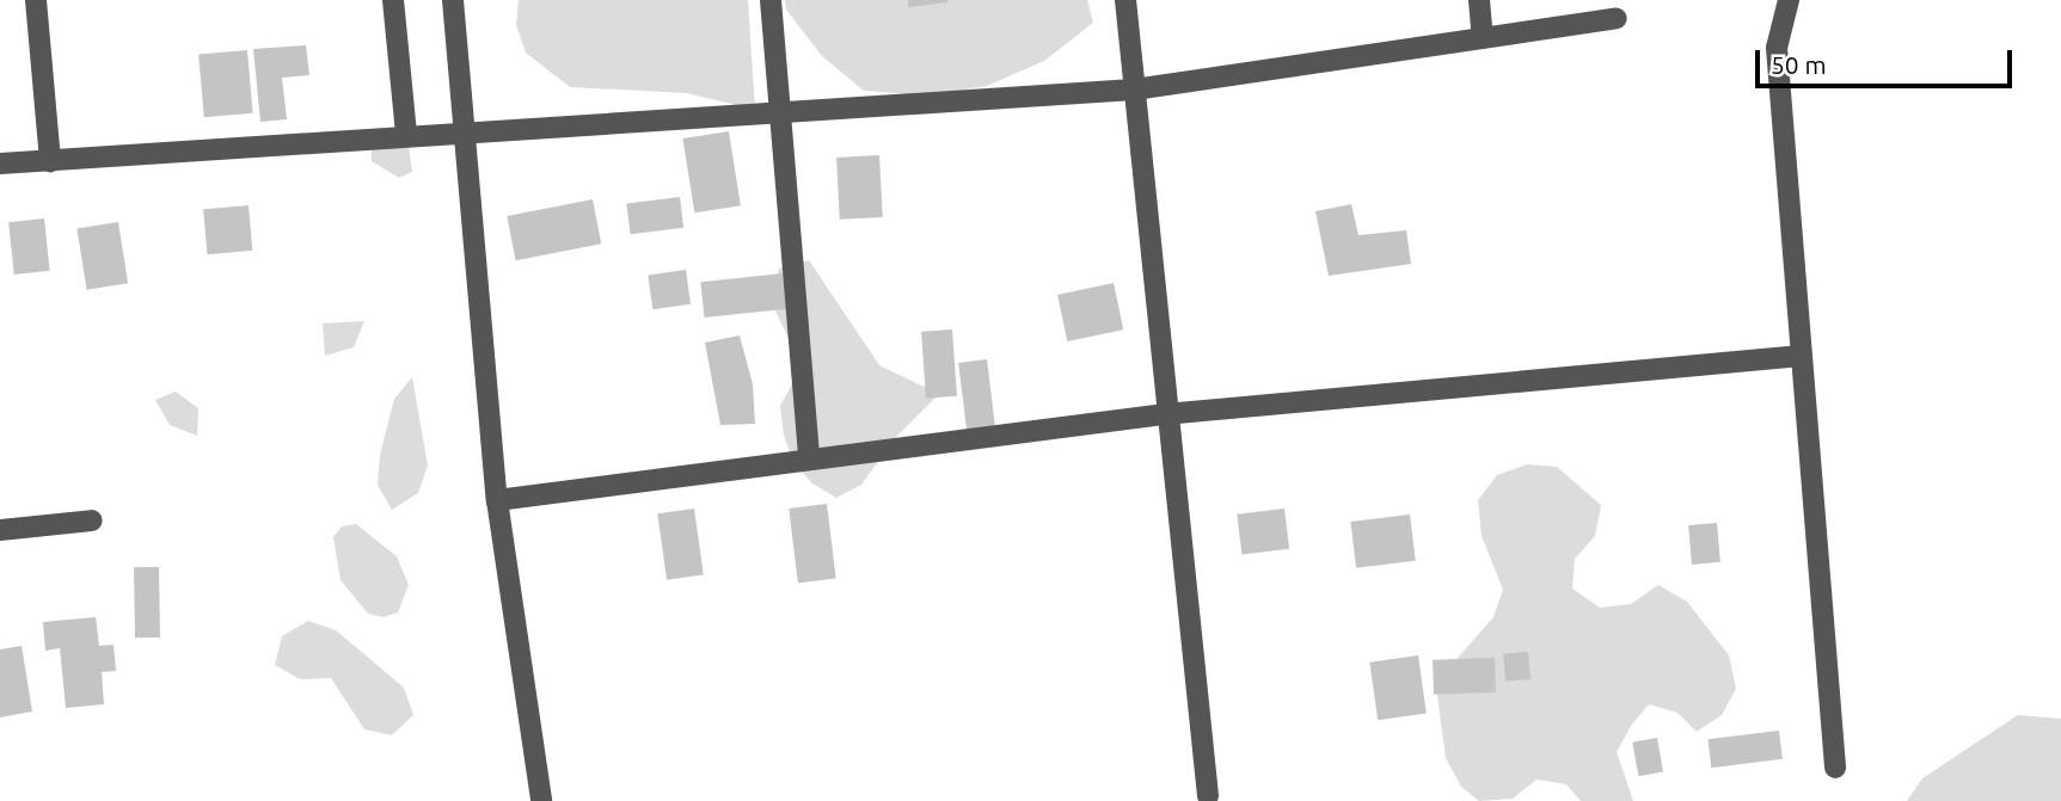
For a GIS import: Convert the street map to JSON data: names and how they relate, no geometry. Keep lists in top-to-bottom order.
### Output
{
  "scale_bar": "50 m"
}
